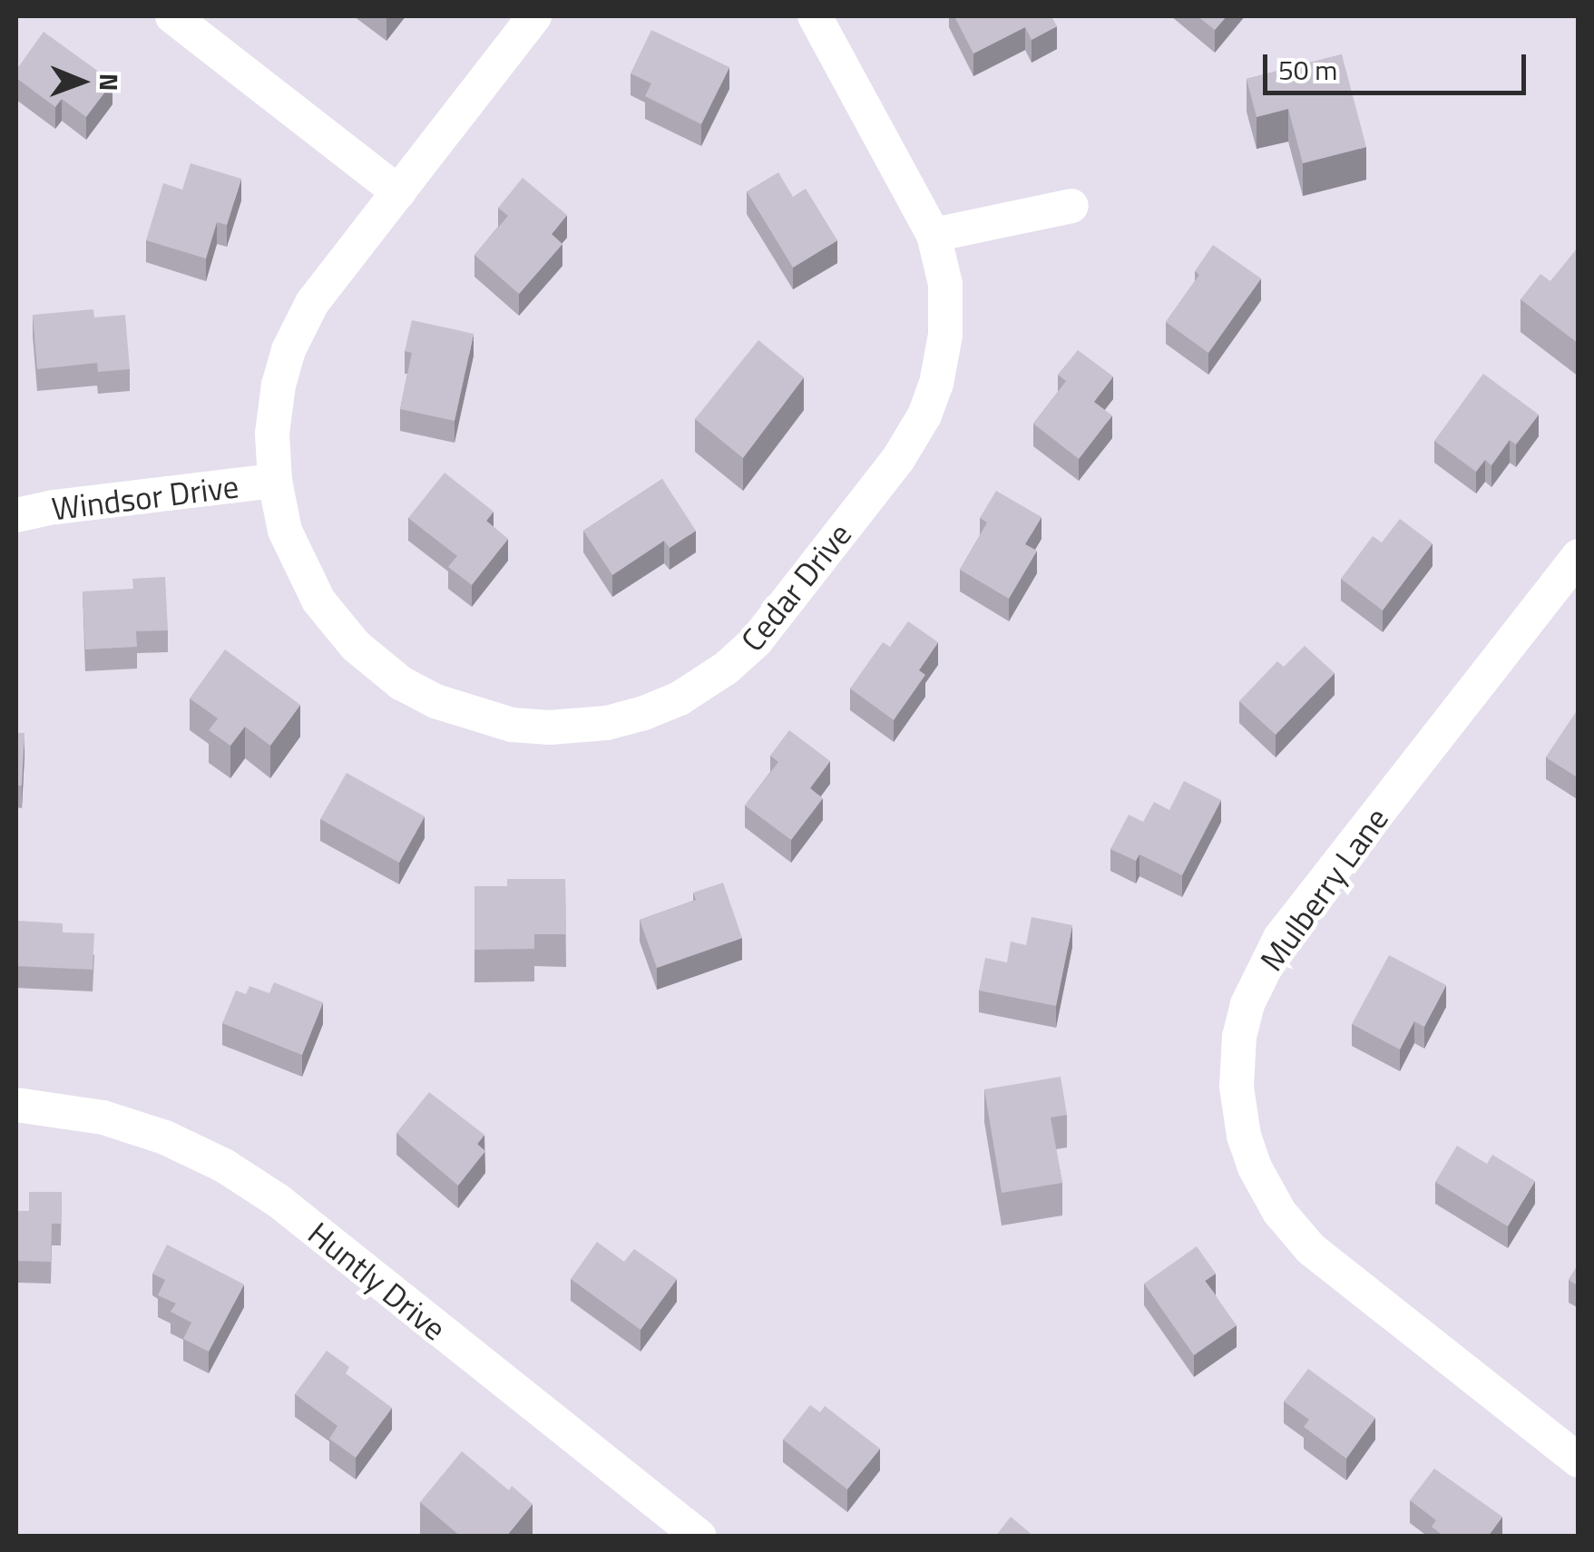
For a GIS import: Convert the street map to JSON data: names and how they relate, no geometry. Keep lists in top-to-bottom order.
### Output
{
  "streets": {
    "street": [
      "Windsor Drive",
      "Cedar Drive",
      "Mulberry Lane",
      "Huntly Drive"
    ]
  },
  "crossings": [
    ["Windsor Drive", "Cedar Drive"]
  ],
  "scale_bar": "50 m",
  "north": "right"
}
